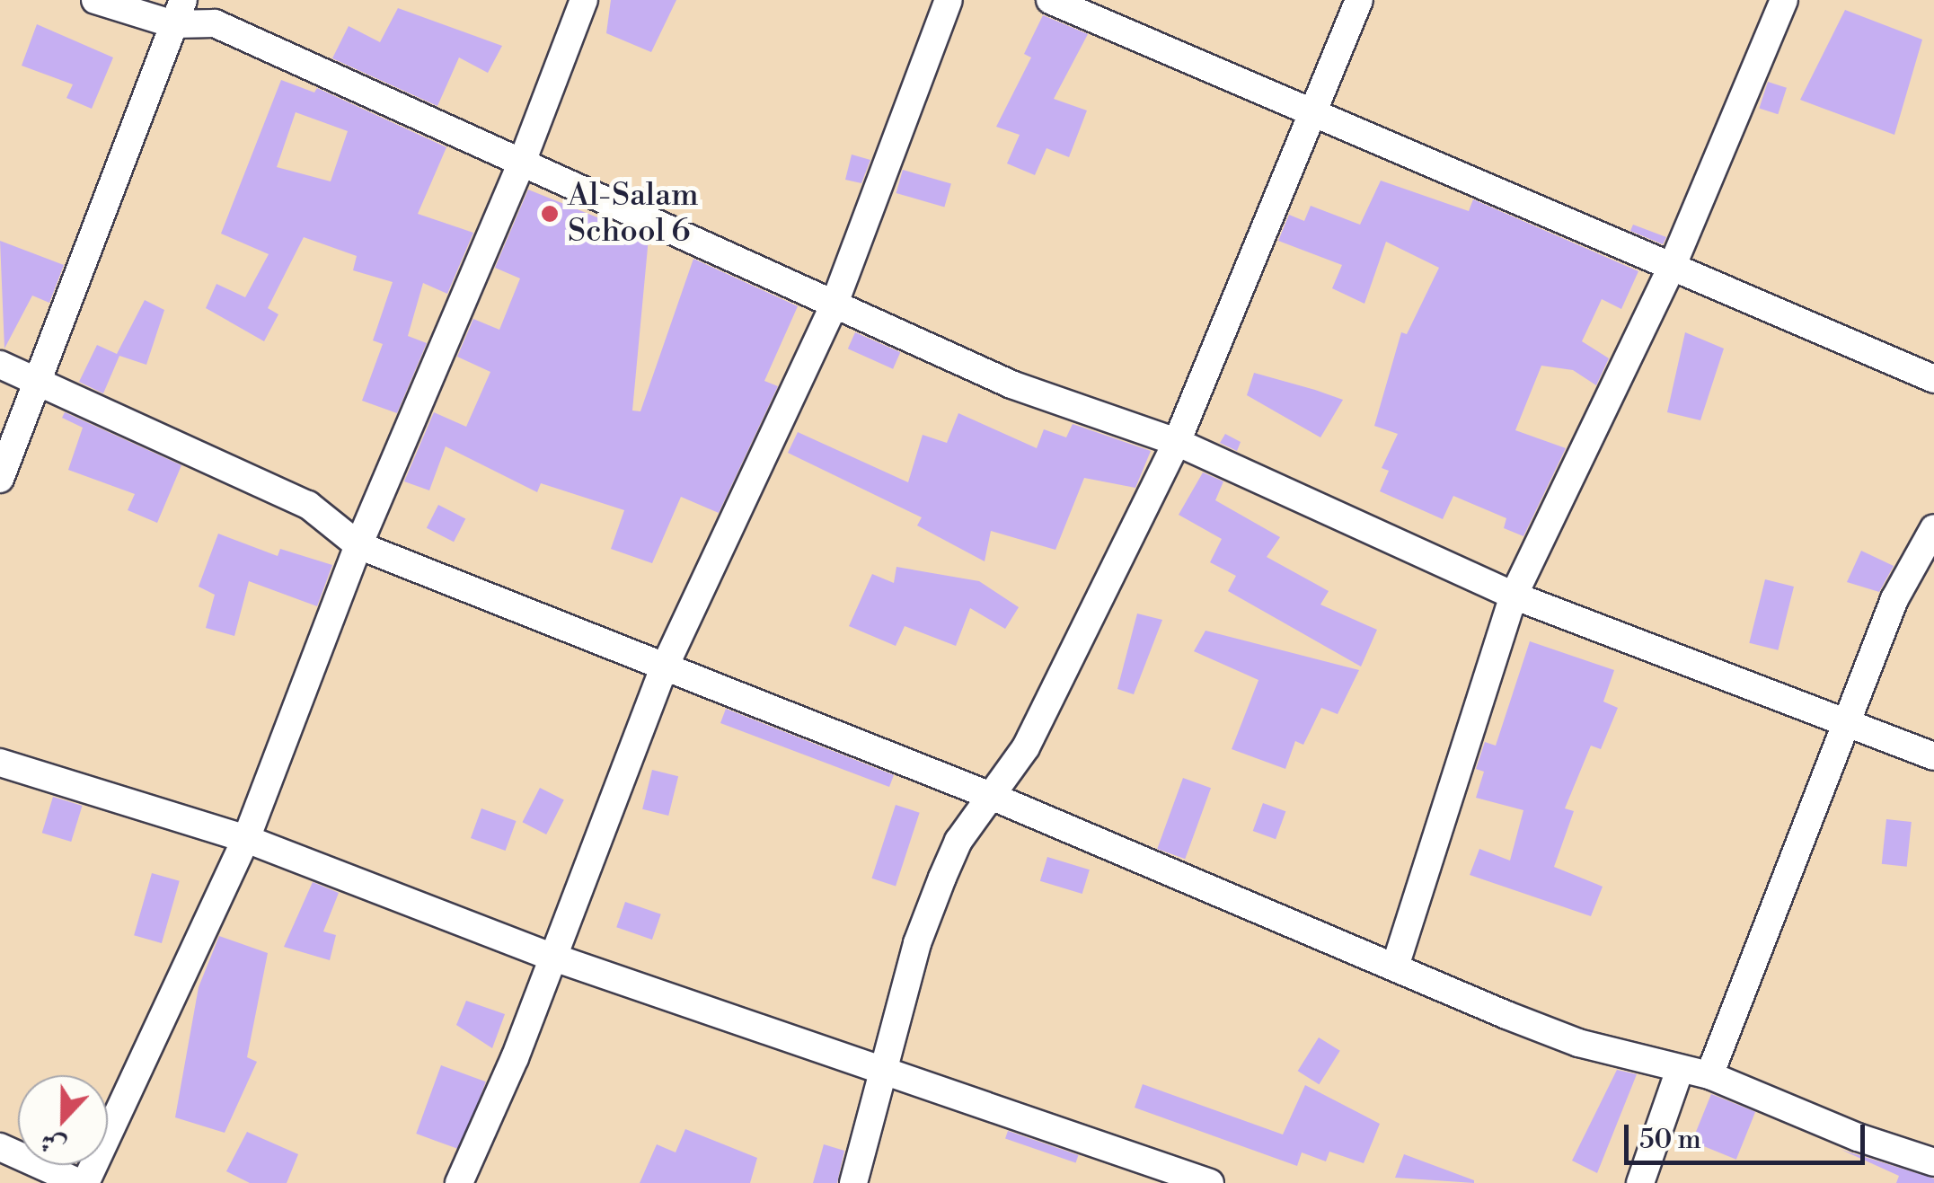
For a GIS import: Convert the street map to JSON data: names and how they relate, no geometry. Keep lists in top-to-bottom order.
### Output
{
  "places": ["Al-Salam School 6"],
  "scale_bar": "50 m",
  "north": "bottom"
}
